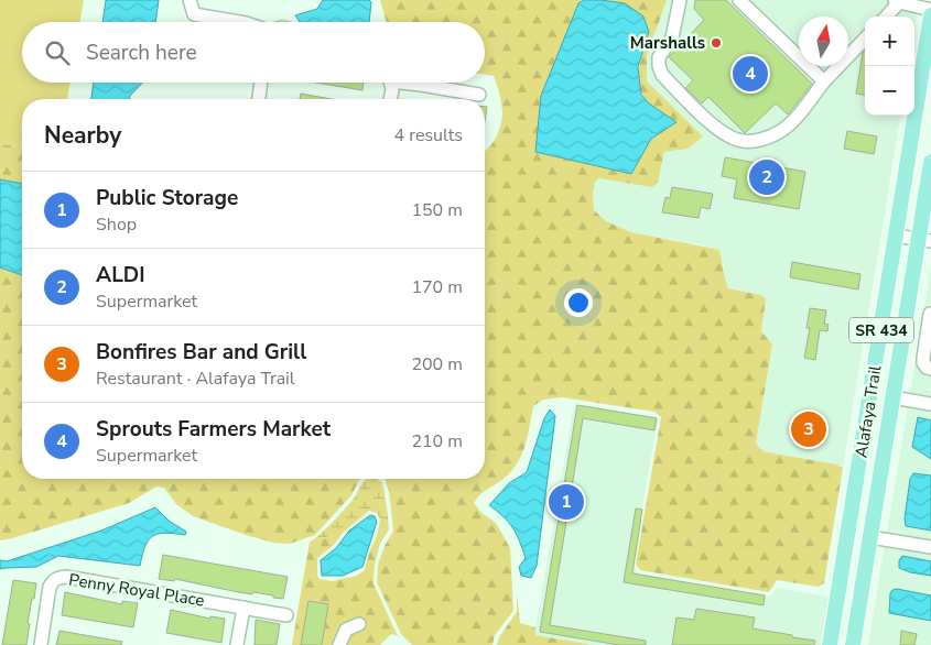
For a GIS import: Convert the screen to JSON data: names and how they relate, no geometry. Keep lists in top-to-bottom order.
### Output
{
  "streets": {
    "main road": ["SR 434", "Alafaya Trail"],
    "street": ["Penny Royal Place"]
  },
  "places": ["Marshalls"],
  "north": "top",
  "page": {
    "map_buttons": ["+", "−"],
    "search": "Search here",
    "pins": [
      "4",
      "2",
      "3",
      "1"
    ],
    "heading": ["Nearby", "4 results"],
    "list": [
      {
        "mark": "1",
        "name": "Public Storage",
        "note": "Shop",
        "value": "150 m"
      },
      {
        "mark": "2",
        "name": "ALDI",
        "note": "Supermarket",
        "value": "170 m"
      },
      {
        "mark": "3",
        "name": "Bonfires Bar and Grill",
        "note": "Restaurant · Alafaya Trail",
        "value": "200 m"
      },
      {
        "mark": "4",
        "name": "Sprouts Farmers Market",
        "note": "Supermarket",
        "value": "210 m"
      }
    ]
  }
}
